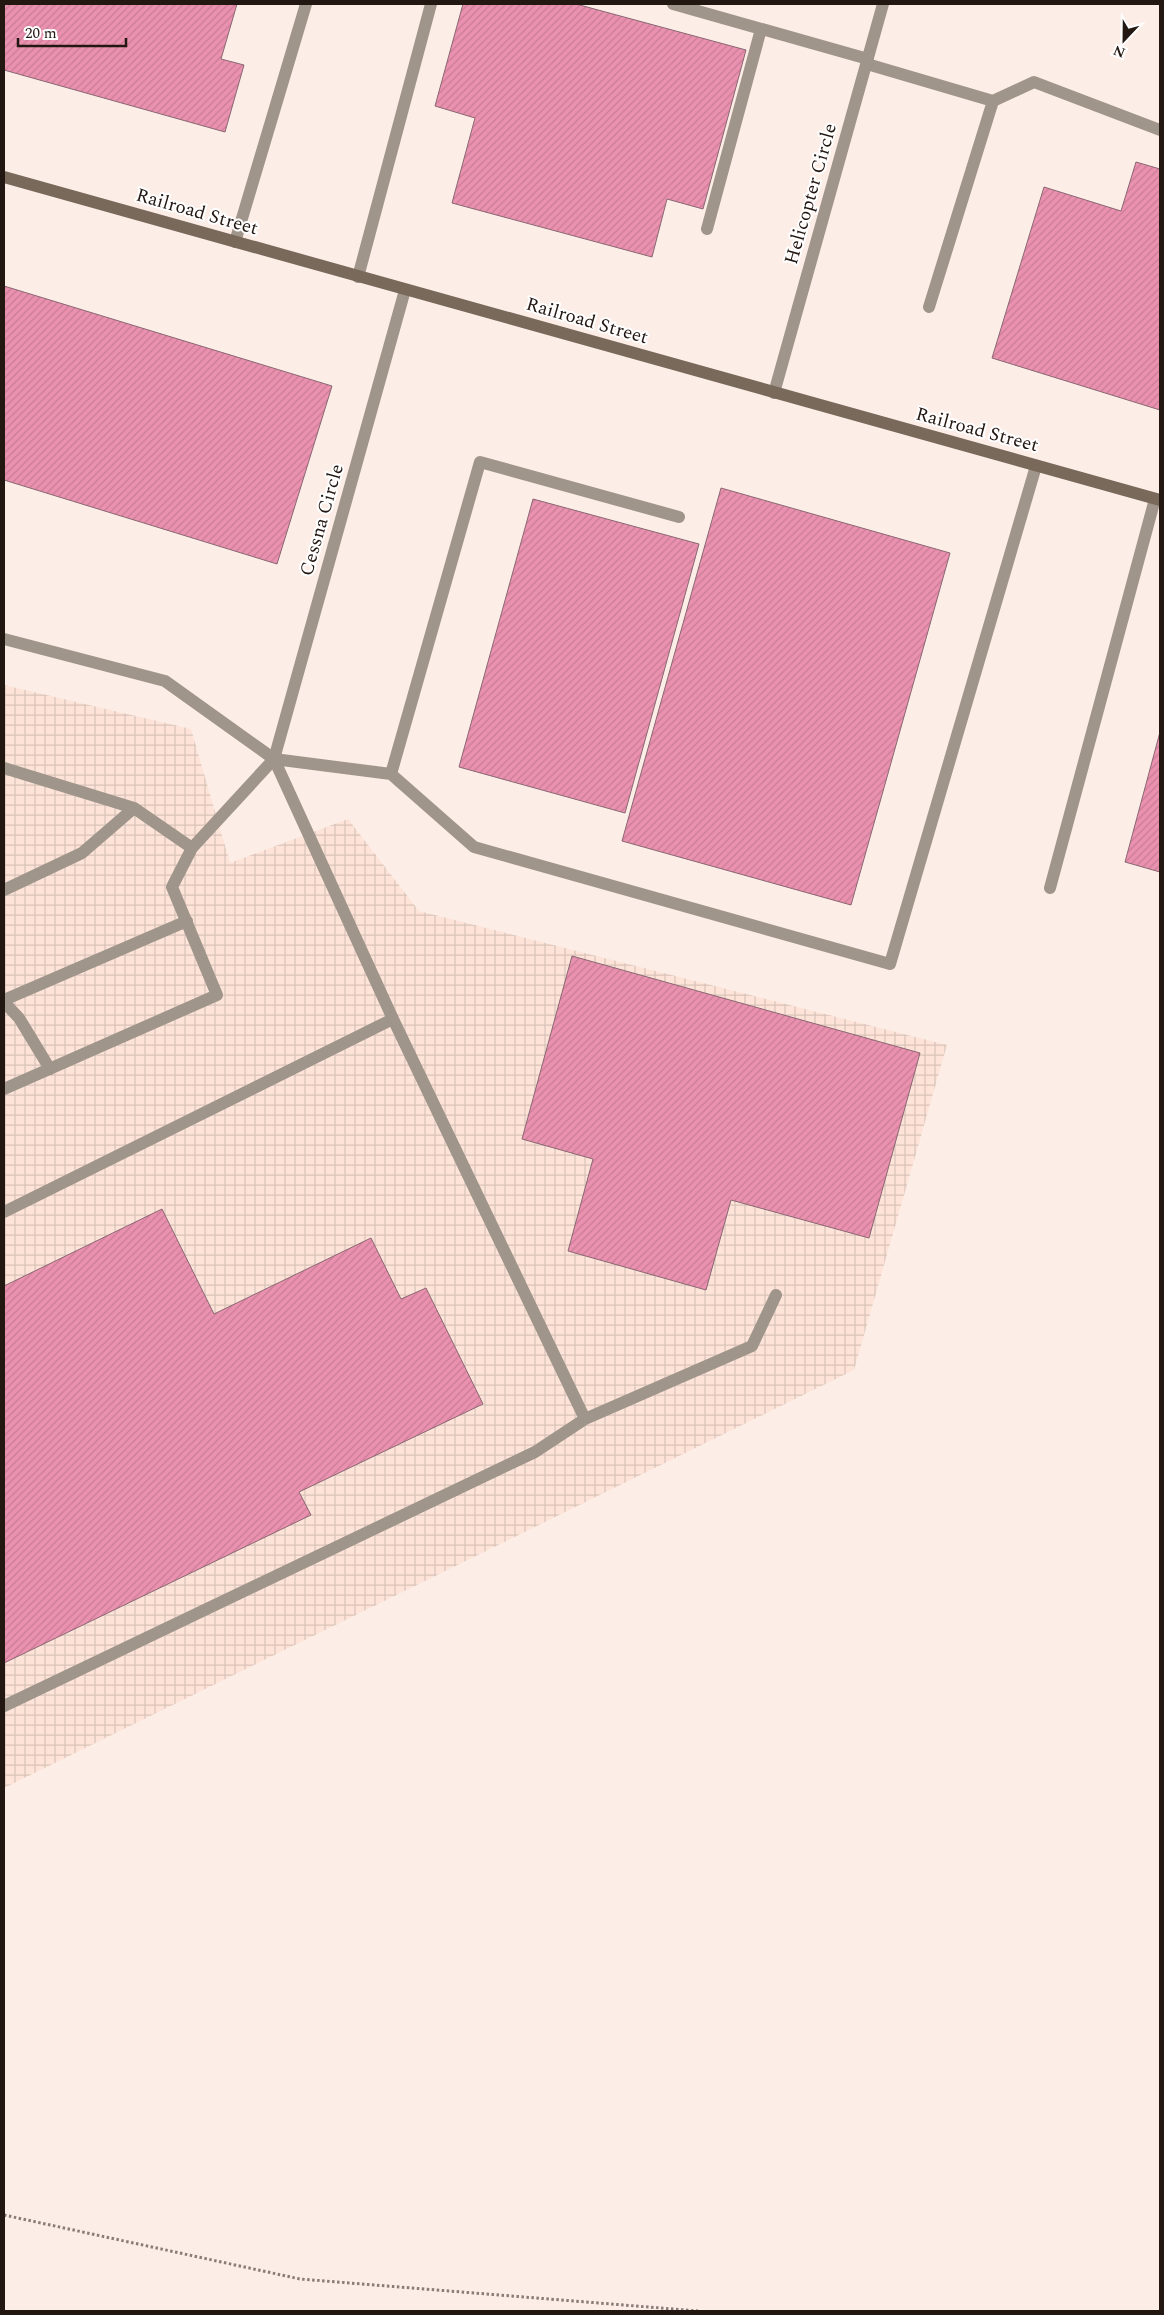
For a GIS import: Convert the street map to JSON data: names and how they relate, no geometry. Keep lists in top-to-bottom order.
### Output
{
  "streets": {
    "main road": ["Railroad Street"],
    "street": ["Helicopter Circle", "Cessna Circle"]
  },
  "crossings": [
    ["Helicopter Circle", "Railroad Street"],
    ["Railroad Street", "Cessna Circle"]
  ],
  "scale_bar": "20 m",
  "north": "bottom"
}
